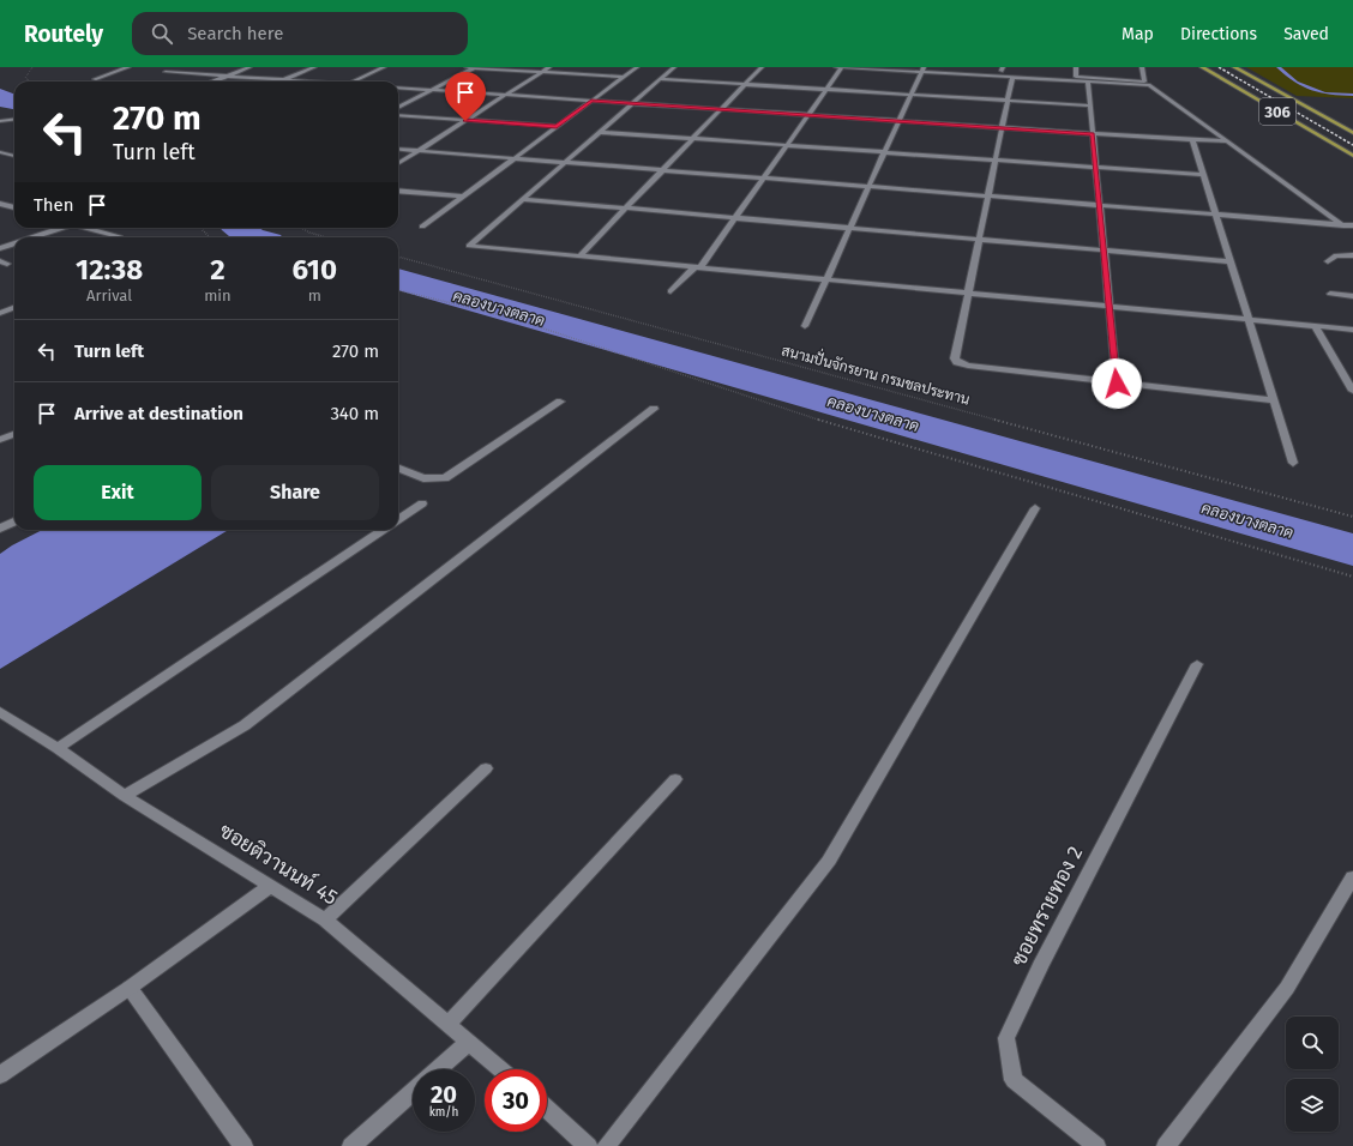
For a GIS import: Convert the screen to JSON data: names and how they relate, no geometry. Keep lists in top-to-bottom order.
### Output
{
  "streets": {
    "main road": ["306"],
    "street": ["ซอยติวานนท์ 45", "ซอยทรายทอง 2"],
    "path": ["สนามปั่นจักรยาน กรมชลประทาน"]
  },
  "water": ["คลองบางตลาด"],
  "page": {
    "header": "Routely",
    "search": "Search here",
    "nav": ["Map", "Directions", "Saved"],
    "turn": ["270 m", "Turn left"],
    "then": "Then",
    "eta": [
      "12:38",
      "Arrival",
      "2",
      "min",
      "610",
      "m"
    ],
    "list": [
      {
        "name": "Turn left",
        "value": "270 m"
      },
      {
        "name": "Arrive at destination",
        "value": "340 m"
      }
    ],
    "buttons": ["Exit", "Share"],
    "speed": "20 km/h",
    "limit": "30"
  }
}
